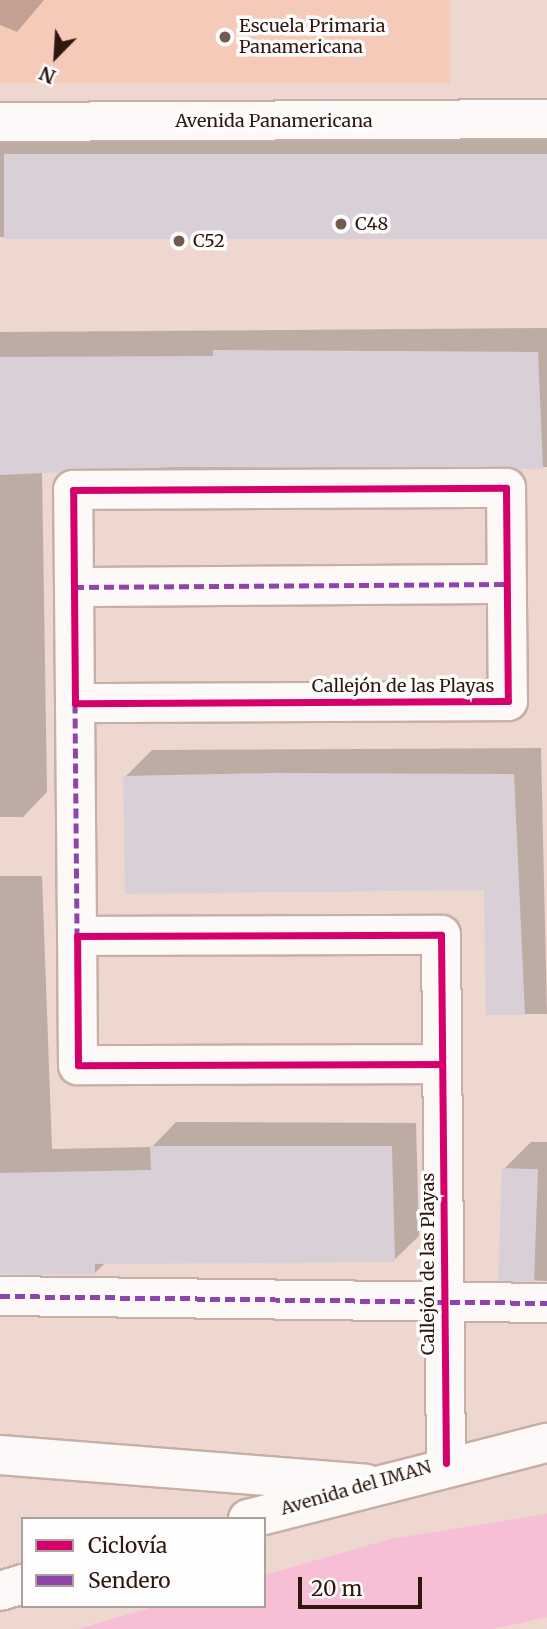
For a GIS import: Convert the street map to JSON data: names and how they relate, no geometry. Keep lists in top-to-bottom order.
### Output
{
  "streets": {
    "street": ["Avenida Panamericana", "Callejón de las Playas", "Avenida del IMAN"]
  },
  "crossings": [
    ["Callejón de las Playas", "Avenida del IMAN"]
  ],
  "places": ["Escuela Primaria Panamericana", "C48", "C52"],
  "legend": ["Ciclovía", "Sendero"],
  "scale_bar": "20 m",
  "north": "bottom left"
}
